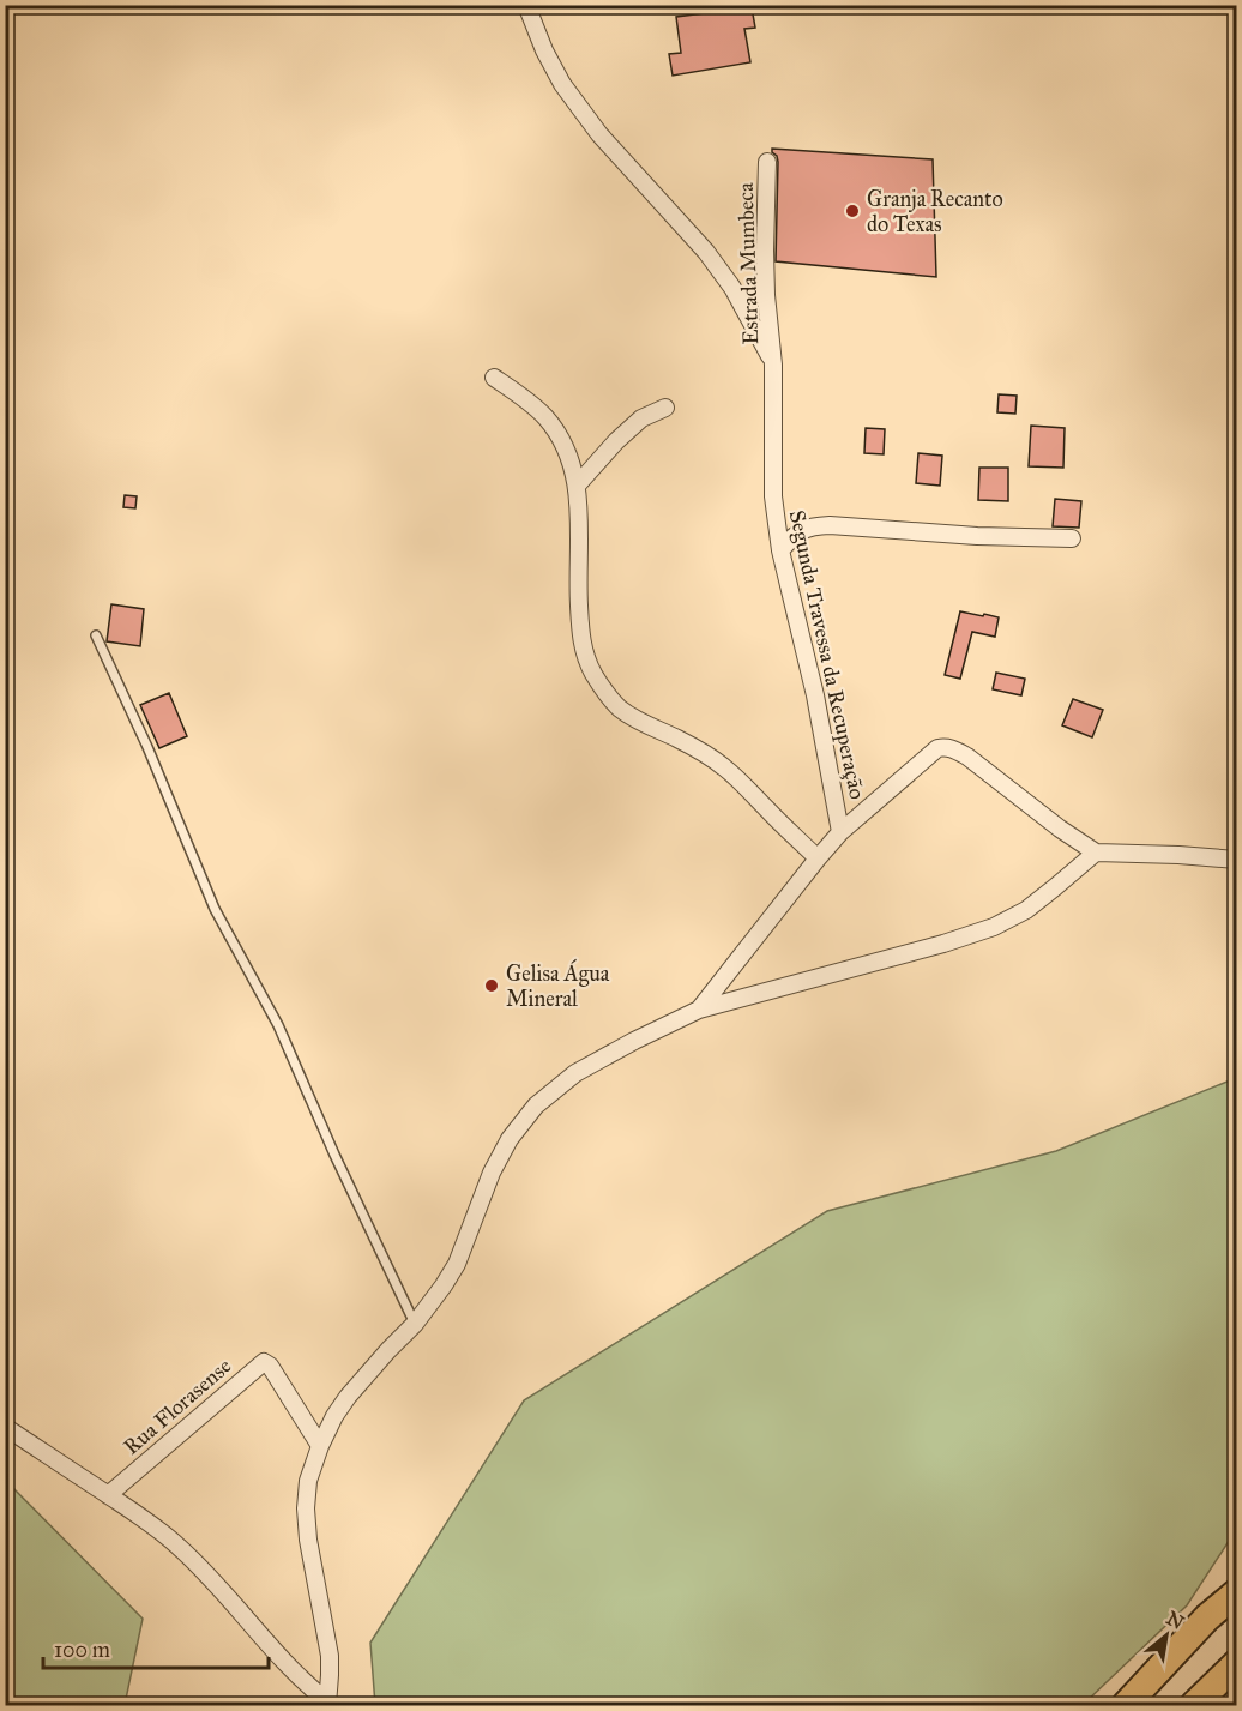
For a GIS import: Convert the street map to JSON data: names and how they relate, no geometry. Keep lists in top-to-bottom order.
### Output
{
  "streets": {
    "street": ["Estrada Mumbeca", "Segunda Travessa da Recuperação", "Rua Florasense"]
  },
  "crossings": [
    ["Estrada Mumbeca", "Segunda Travessa da Recuperação"],
    ["Segunda Travessa da Recuperação", "Rua Florasense"]
  ],
  "places": ["Granja Recanto do Texas", "Gelisa Água Mineral"],
  "scale_bar": "100 m",
  "north": "top right"
}
